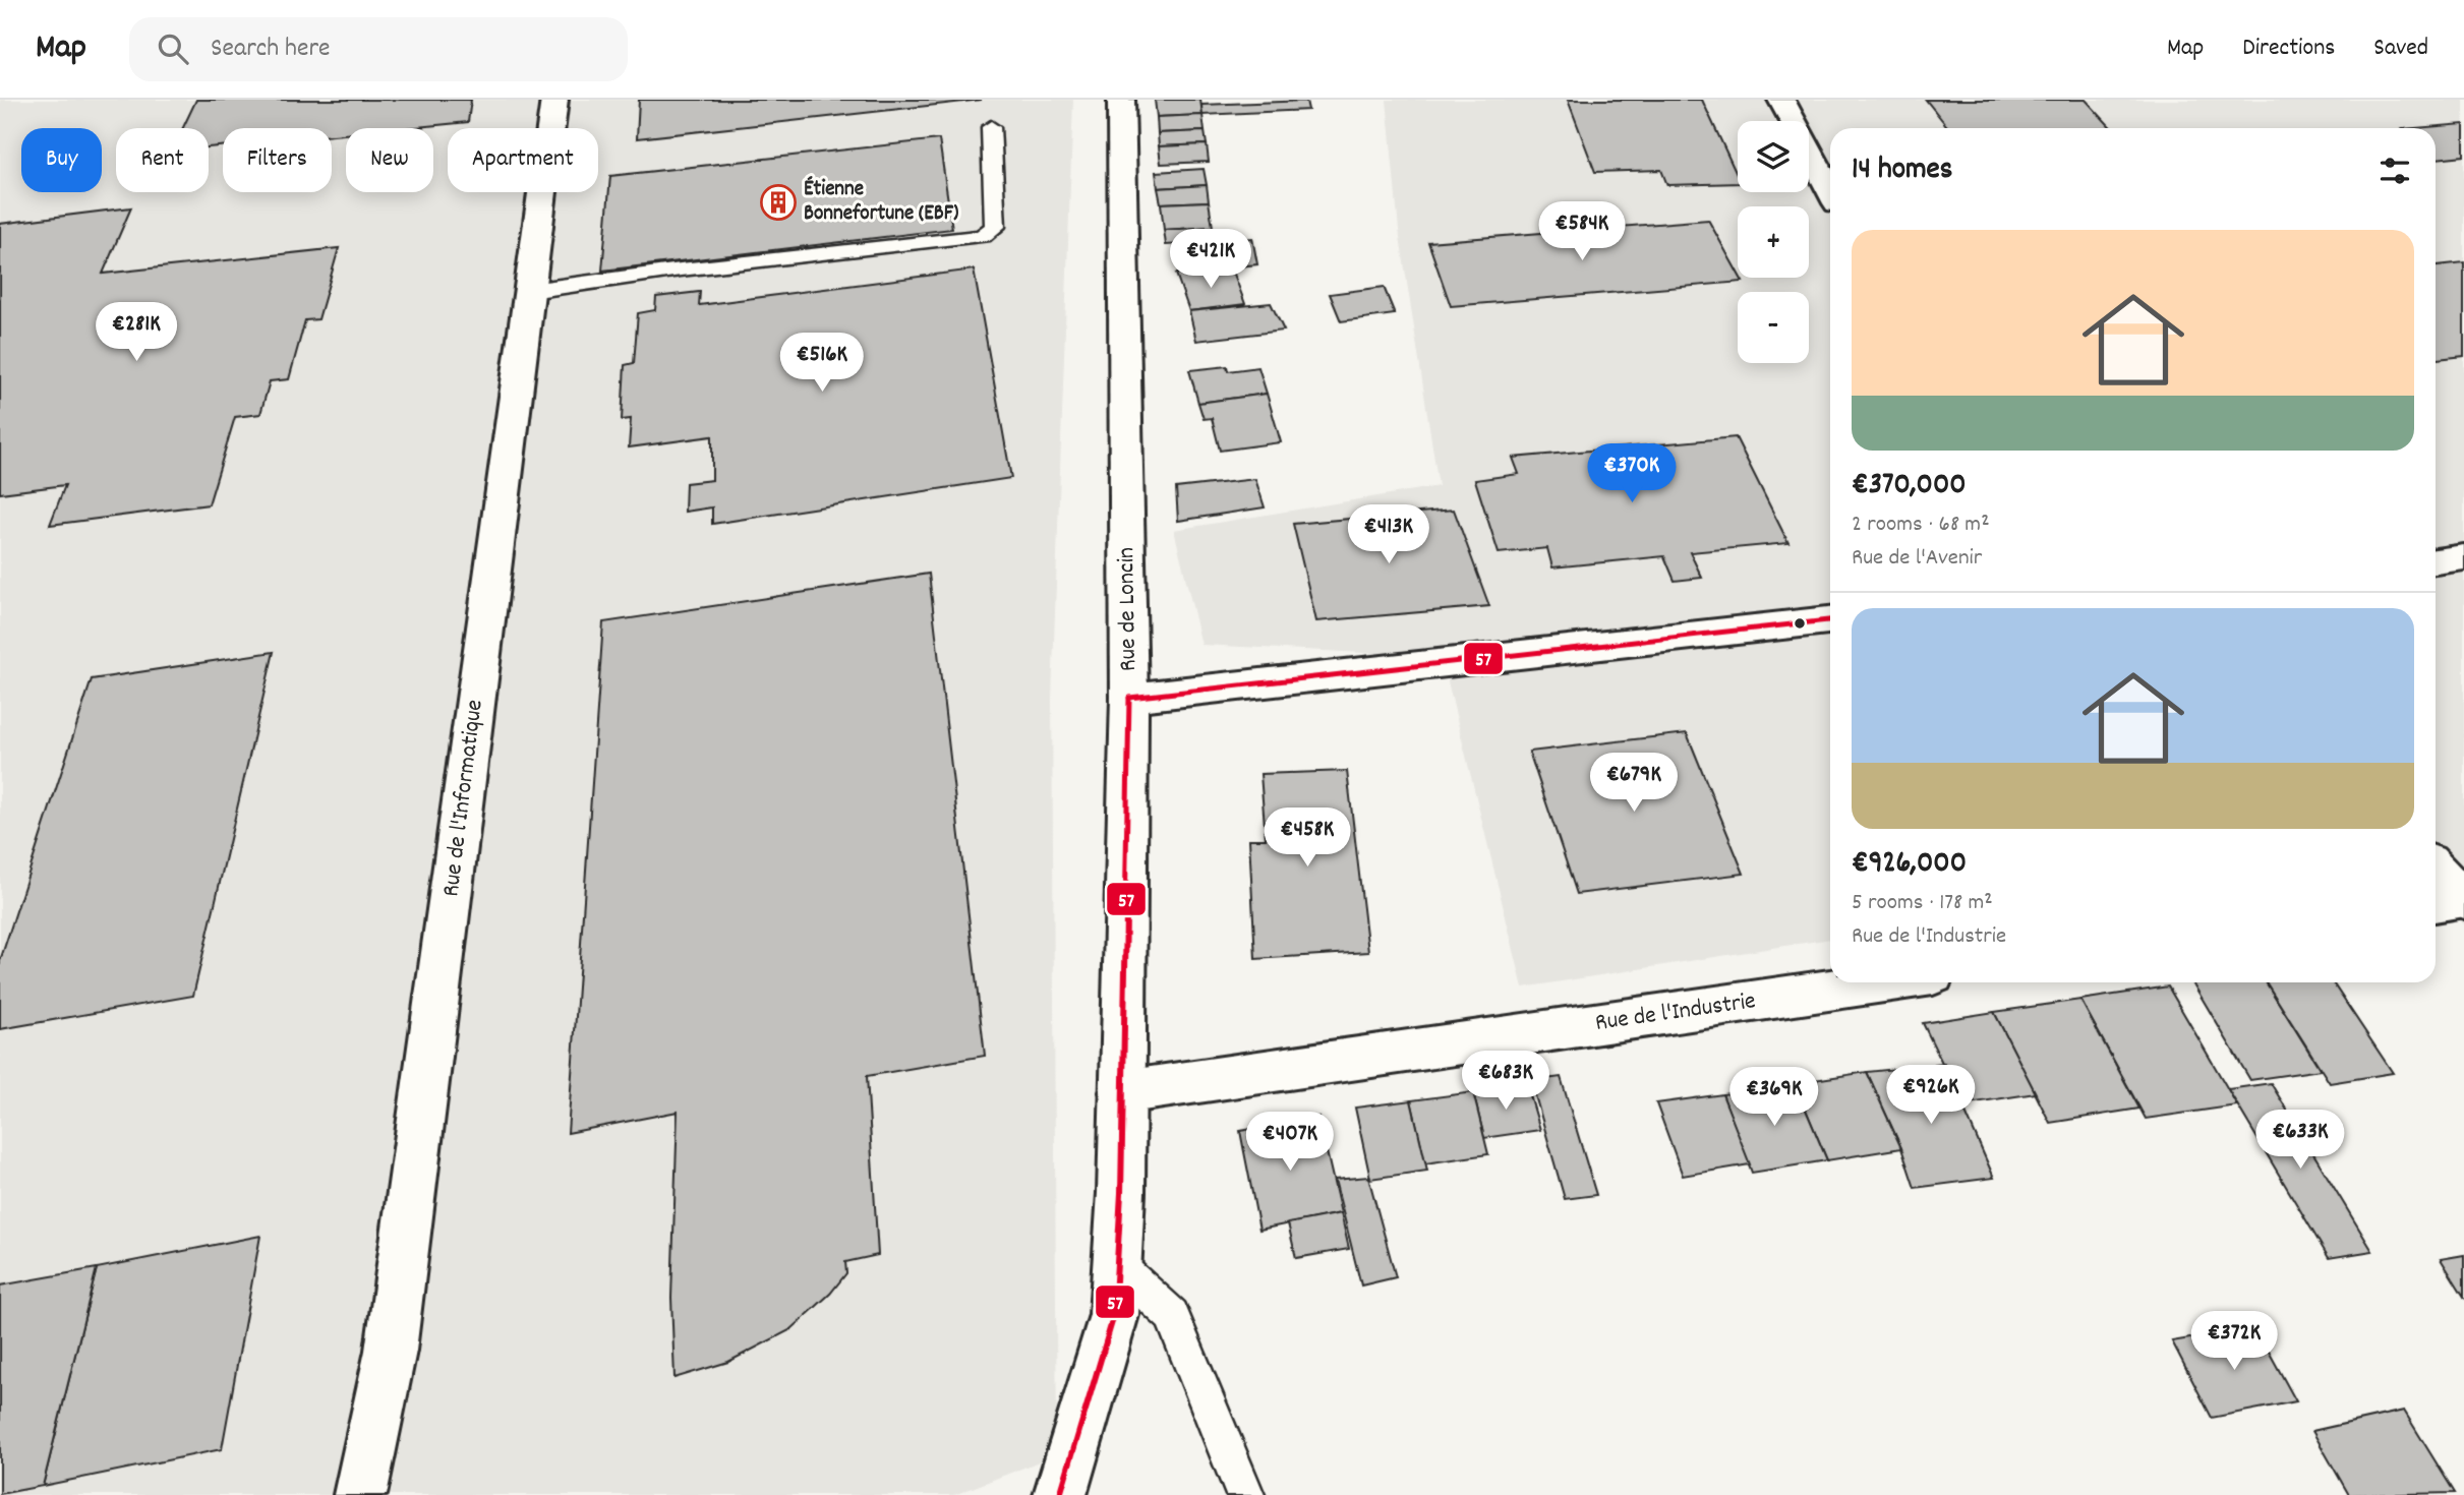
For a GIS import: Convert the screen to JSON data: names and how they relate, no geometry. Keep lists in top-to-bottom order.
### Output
{
  "streets": {
    "street": ["Rue de Loncin", "Rue de l'Informatique", "Rue de l'Industrie"]
  },
  "crossings": [
    ["Rue de Loncin", "Rue de l'Industrie"]
  ],
  "places": {
    "building": ["Étienne Bonnefortune (EBF)"]
  },
  "lines": ["transit line 57"],
  "page": {
    "header": "Map",
    "search": "Search here",
    "nav": ["Map", "Directions", "Saved"],
    "map_buttons": ["+", "−"],
    "chip": [
      "Buy",
      "Rent",
      "Filters",
      "New",
      "Apartment"
    ],
    "heading": "14 homes",
    "price": [
      "€584K",
      "€421K",
      "€281K",
      "€516K",
      "€370K",
      "€413K",
      "€679K",
      "€458K",
      "€683K",
      "€926K",
      "€369K",
      "€633K",
      "€407K",
      "€372K"
    ],
    "list": [
      {
        "name": "€370,000",
        "note": "2 rooms · 68 m² · Rue de l'Avenir"
      },
      {
        "name": "€926,000",
        "note": "5 rooms · 178 m² · Rue de l'Industrie"
      }
    ]
  }
}
